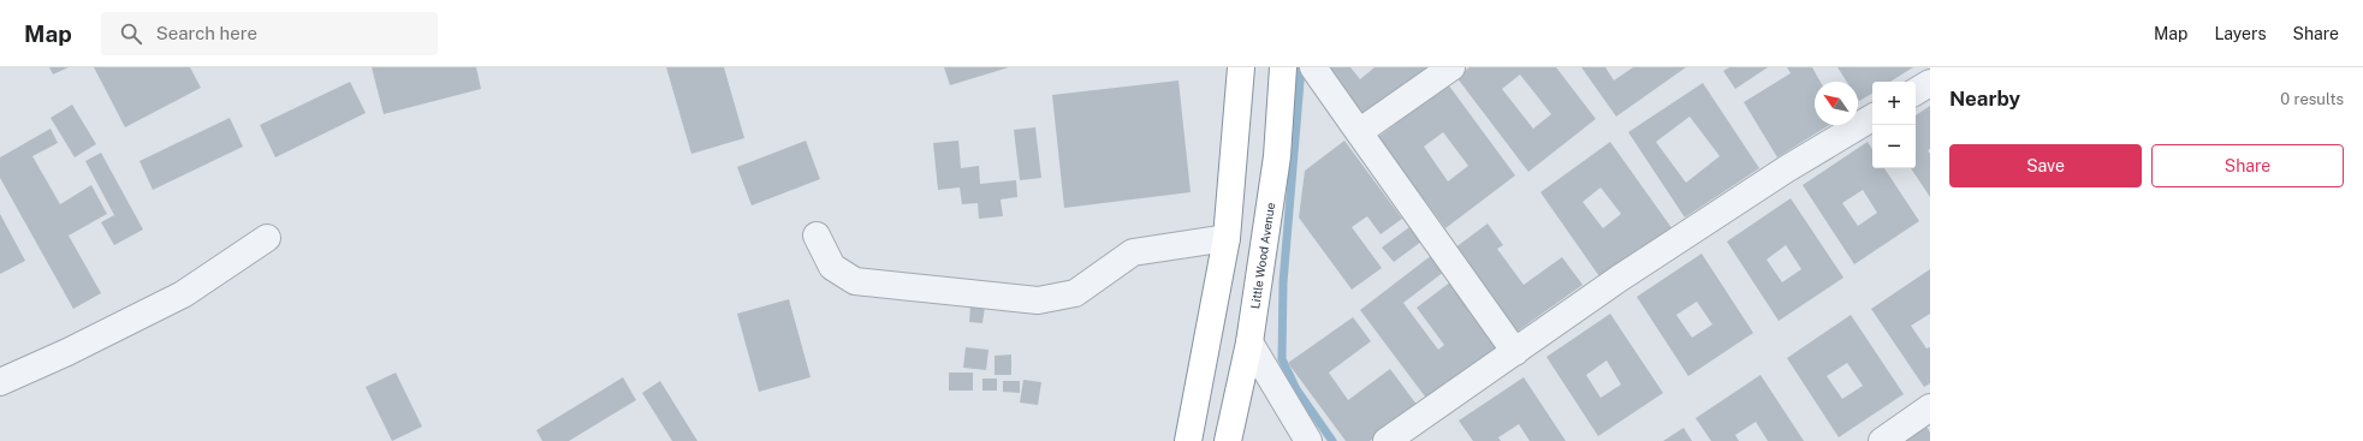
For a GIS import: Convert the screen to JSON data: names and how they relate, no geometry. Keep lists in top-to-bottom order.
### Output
{
  "streets": {
    "highway": ["Little Wood Avenue"]
  },
  "north": "top left",
  "page": {
    "header": "Map",
    "search": "Search here",
    "nav": ["Map", "Layers", "Share"],
    "heading": ["Nearby", "0 results"],
    "map_buttons": ["+", "−"],
    "buttons": ["Save", "Share"]
  }
}
